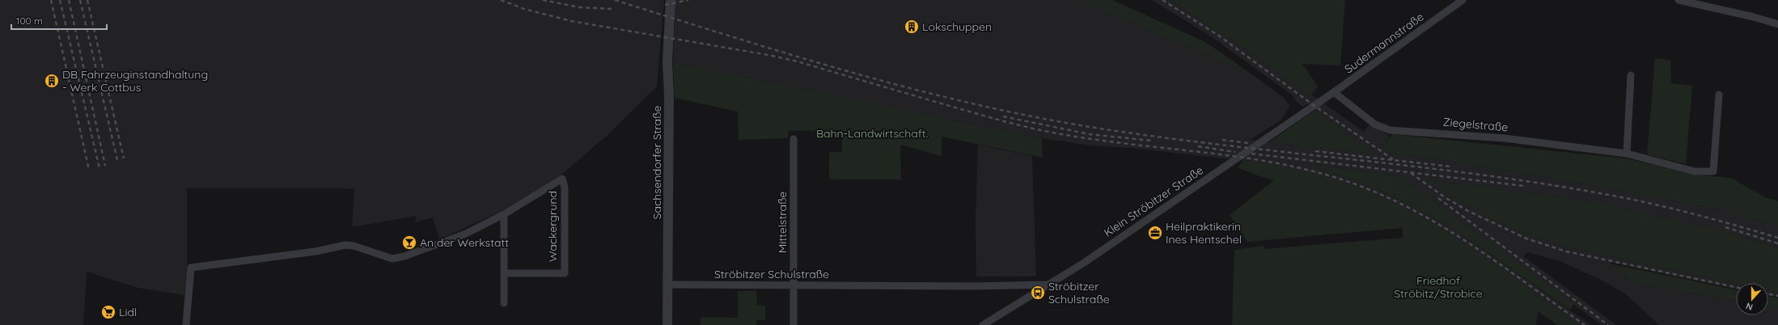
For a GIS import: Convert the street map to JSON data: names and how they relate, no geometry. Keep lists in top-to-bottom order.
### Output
{
  "streets": {
    "street": [
      "Sudermannstraße",
      "Ziegelstraße",
      "Sachsendorfer Straße",
      "Klein Ströbitzer Straße",
      "Mittelstraße",
      "Wackergrund",
      "Ströbitzer Schulstraße"
    ]
  },
  "crossings": [
    ["Sudermannstraße", "Ziegelstraße"],
    ["Sudermannstraße", "Klein Ströbitzer Straße"],
    ["Ziegelstraße", "Klein Ströbitzer Straße"],
    ["Sachsendorfer Straße", "Ströbitzer Schulstraße"],
    ["Klein Ströbitzer Straße", "Ströbitzer Schulstraße"],
    ["Mittelstraße", "Ströbitzer Schulstraße"]
  ],
  "parks": ["Bahn-Landwirtschaft.", "Friedhof Ströbitz/Strobice"],
  "places": {
    "building": ["Lokschuppen", "DB Fahrzeuginstandhaltung - Werk Cottbus"],
    "office": ["Heilpraktikerin Ines Hentschel"],
    "bar": ["An der Werkstatt"],
    "bus stop": ["Ströbitzer Schulstraße"],
    "supermarket": ["Lidl"]
  },
  "scale_bar": "100 m",
  "north": "bottom"
}
